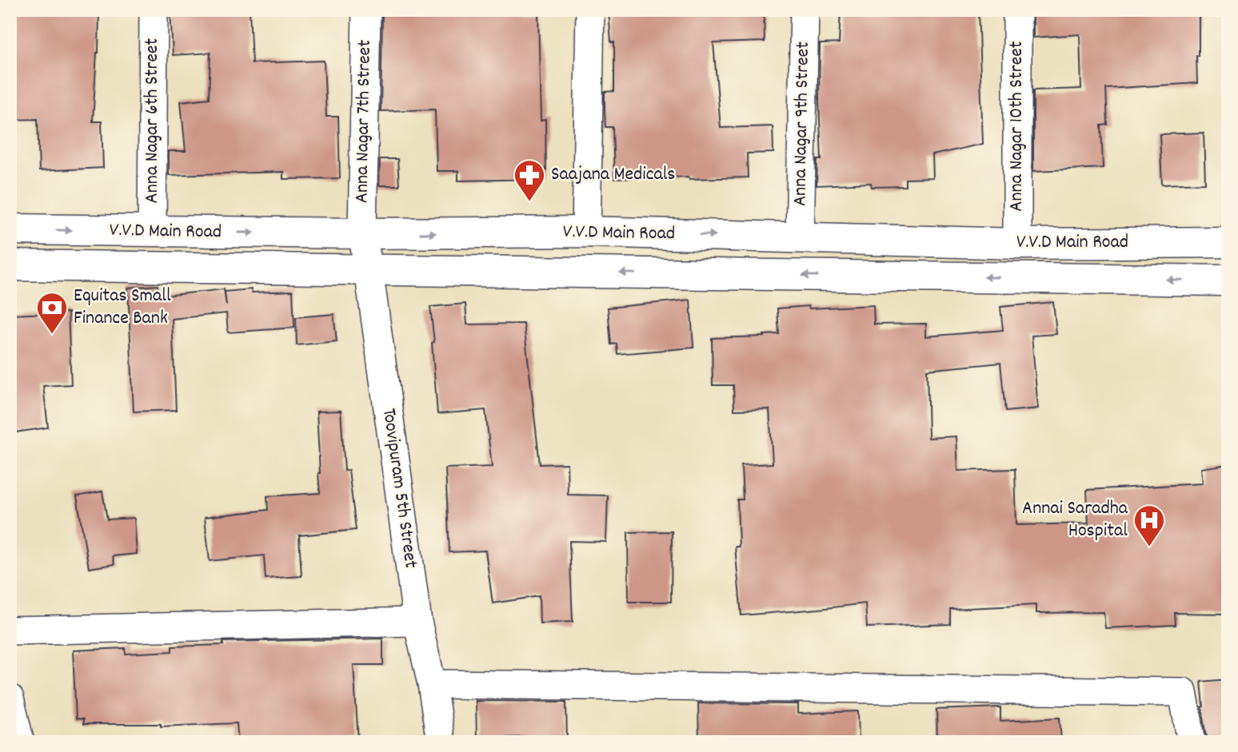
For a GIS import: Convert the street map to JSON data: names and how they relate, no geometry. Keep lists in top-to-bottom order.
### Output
{
  "streets": {
    "main road": ["V.V.D Main Road"],
    "street": [
      "Anna Nagar 6th Street",
      "Anna Nagar 7th Street",
      "Anna Nagar 9th Street",
      "Anna Nagar 10th Street",
      "Toovipuram 5th Street"
    ]
  },
  "crossings": [
    ["Anna Nagar 6th Street", "V.V.D Main Road"],
    ["Anna Nagar 7th Street", "V.V.D Main Road"],
    ["Anna Nagar 7th Street", "Toovipuram 5th Street"],
    ["Anna Nagar 9th Street", "V.V.D Main Road"],
    ["Anna Nagar 10th Street", "V.V.D Main Road"],
    ["V.V.D Main Road", "Toovipuram 5th Street"]
  ],
  "places": {
    "pharmacy": ["Saajana Medicals"],
    "bank": ["Equitas Small Finance Bank"],
    "hospital": ["Annai Saradha Hospital"]
  }
}
